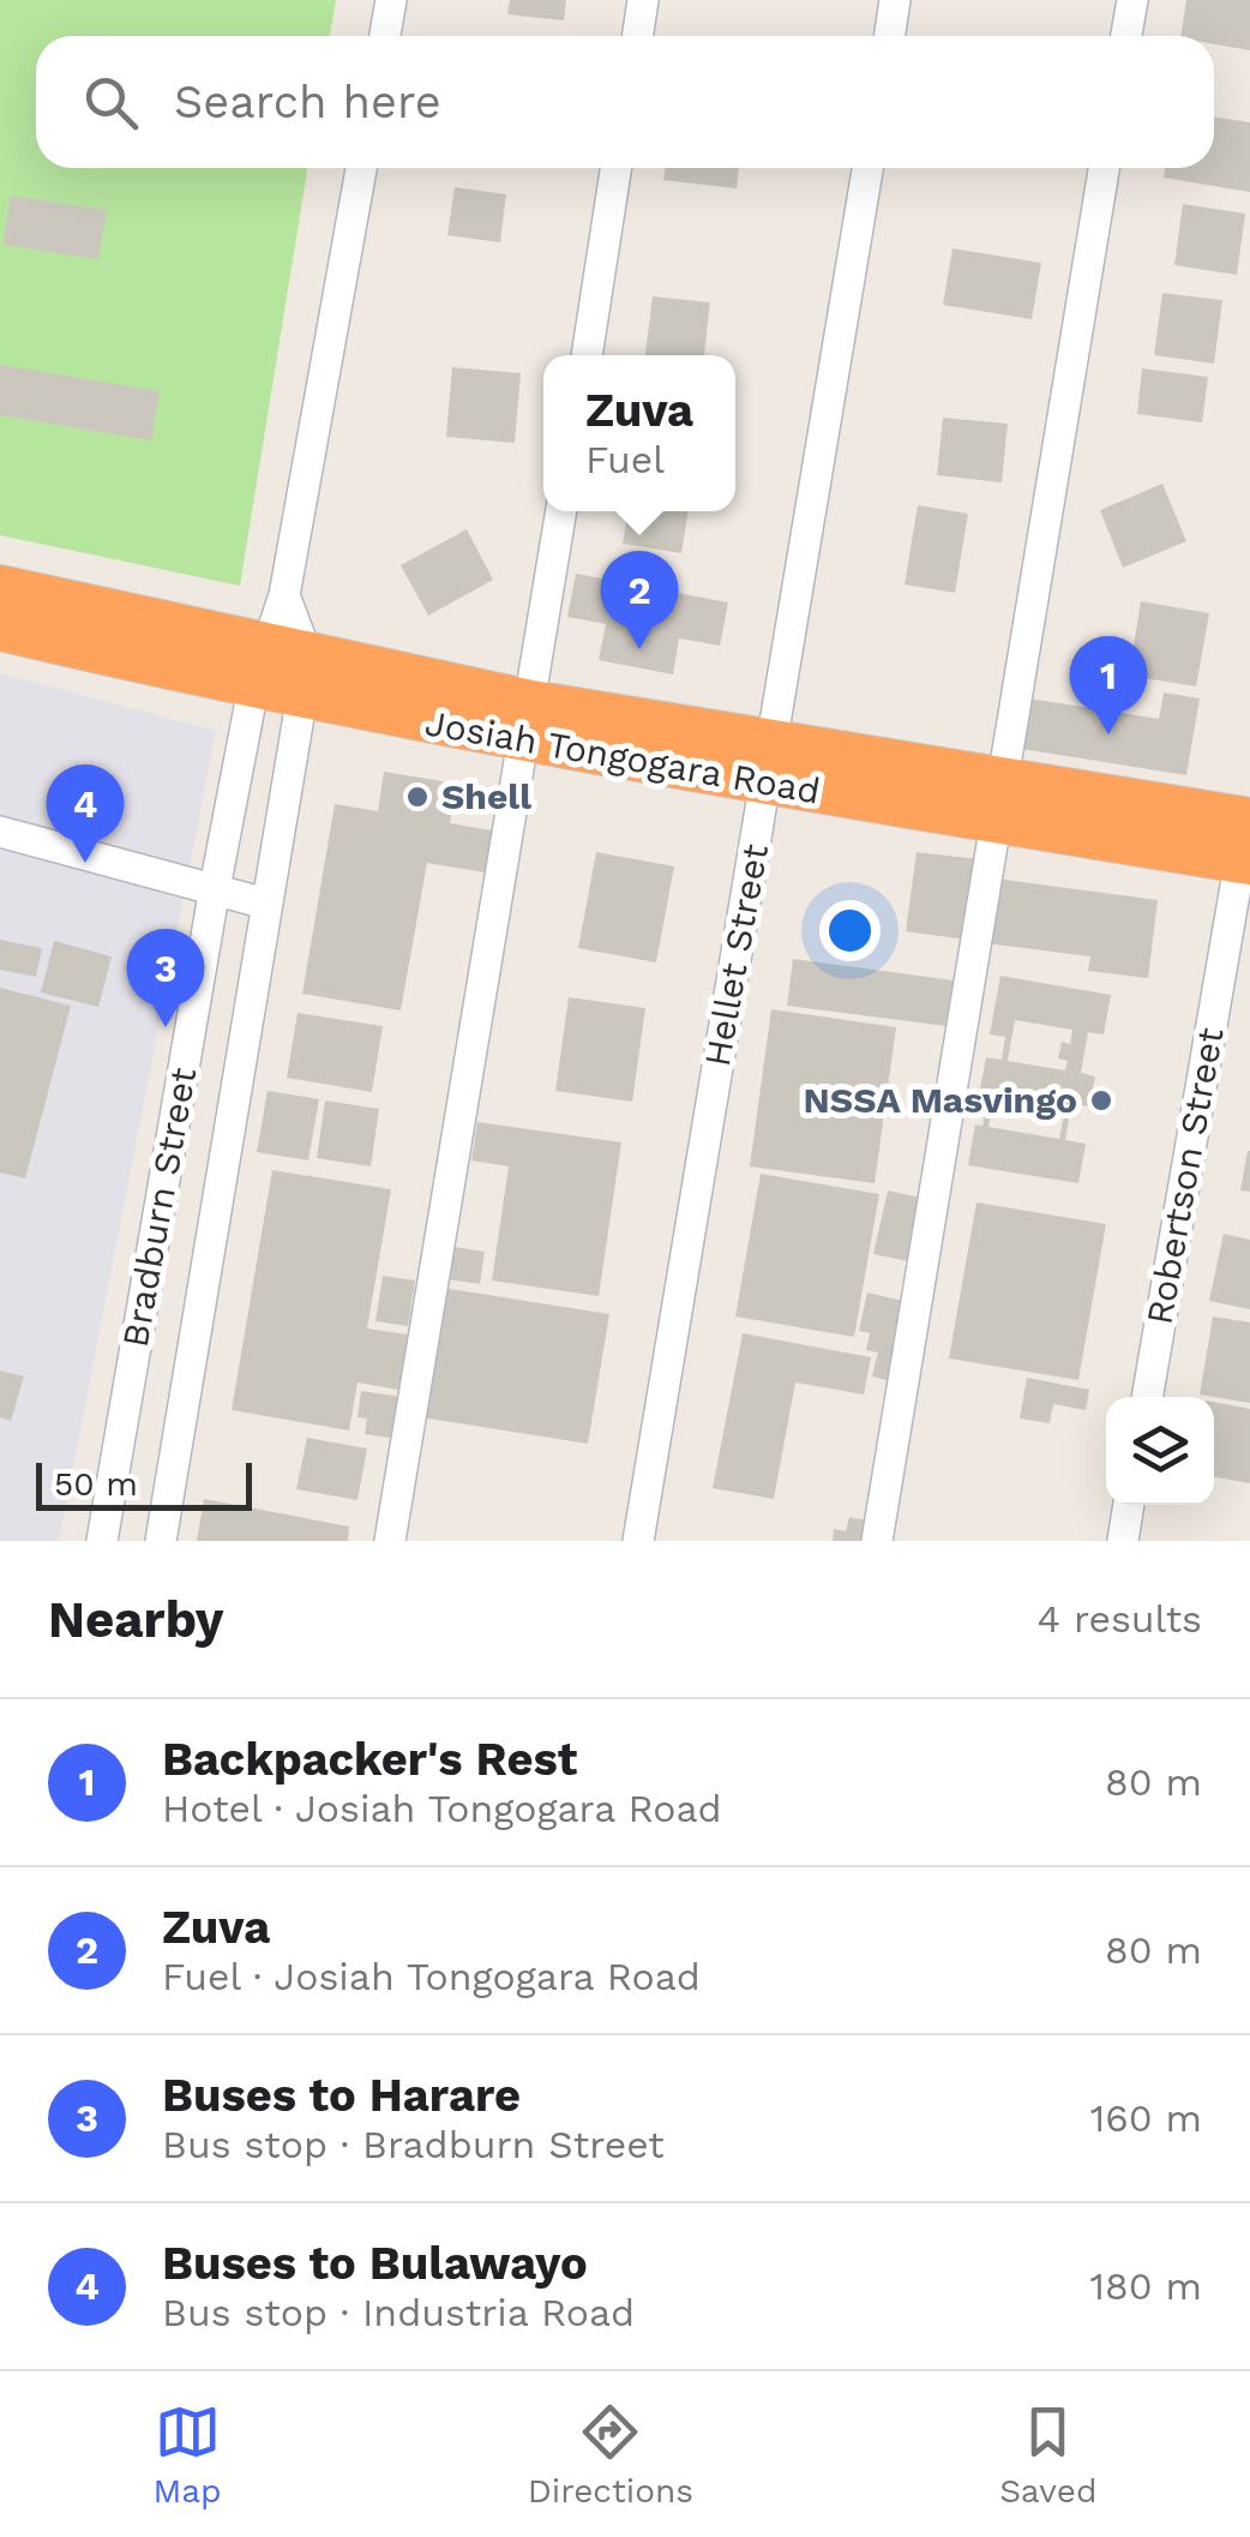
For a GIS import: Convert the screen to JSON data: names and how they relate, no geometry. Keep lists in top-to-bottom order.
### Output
{
  "streets": {
    "highway": ["Josiah Tongogara Road"],
    "street": ["Hellet Street", "Robertson Street", "Bradburn Street"]
  },
  "crossings": [
    ["Josiah Tongogara Road", "Hellet Street"],
    ["Josiah Tongogara Road", "Robertson Street"],
    ["Josiah Tongogara Road", "Bradburn Street"]
  ],
  "places": ["Shell", "NSSA Masvingo"],
  "scale_bar": "50 m",
  "page": {
    "search": "Search here",
    "popup": ["Zuva", "Fuel"],
    "pins": [
      "2",
      "1",
      "4",
      "3"
    ],
    "scale": "50 m",
    "heading": ["Nearby", "4 results"],
    "list": [
      {
        "mark": "1",
        "name": "Backpacker's Rest",
        "note": "Hotel · Josiah Tongogara Road",
        "value": "80 m"
      },
      {
        "mark": "2",
        "name": "Zuva",
        "note": "Fuel · Josiah Tongogara Road",
        "value": "80 m"
      },
      {
        "mark": "3",
        "name": "Buses to Harare",
        "note": "Bus stop · Bradburn Street",
        "value": "160 m"
      },
      {
        "mark": "4",
        "name": "Buses to Bulawayo",
        "note": "Bus stop · Industria Road",
        "value": "180 m"
      }
    ],
    "nav": ["Map", "Directions", "Saved"]
  }
}
